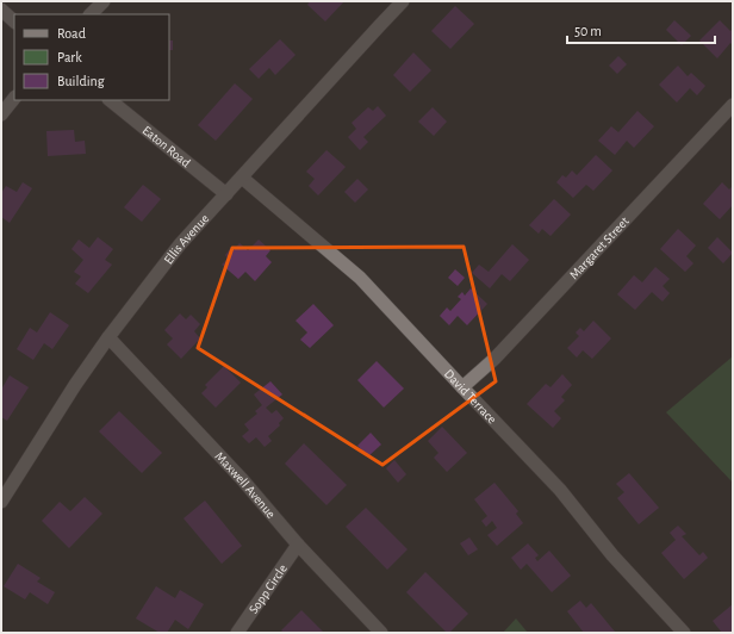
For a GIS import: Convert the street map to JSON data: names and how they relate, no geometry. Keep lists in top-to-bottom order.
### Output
{
  "streets": {
    "street": [
      "Eaton Road",
      "Ellis Avenue",
      "Margaret Street",
      "David Terrace",
      "Maxwell Avenue",
      "Sopp Circle"
    ]
  },
  "crossings": [
    ["Eaton Road", "Ellis Avenue"],
    ["Ellis Avenue", "David Terrace"],
    ["Ellis Avenue", "Maxwell Avenue"],
    ["Margaret Street", "David Terrace"],
    ["Maxwell Avenue", "Sopp Circle"]
  ],
  "legend": ["Road", "Park", "Building"],
  "scale_bar": "50 m"
}
